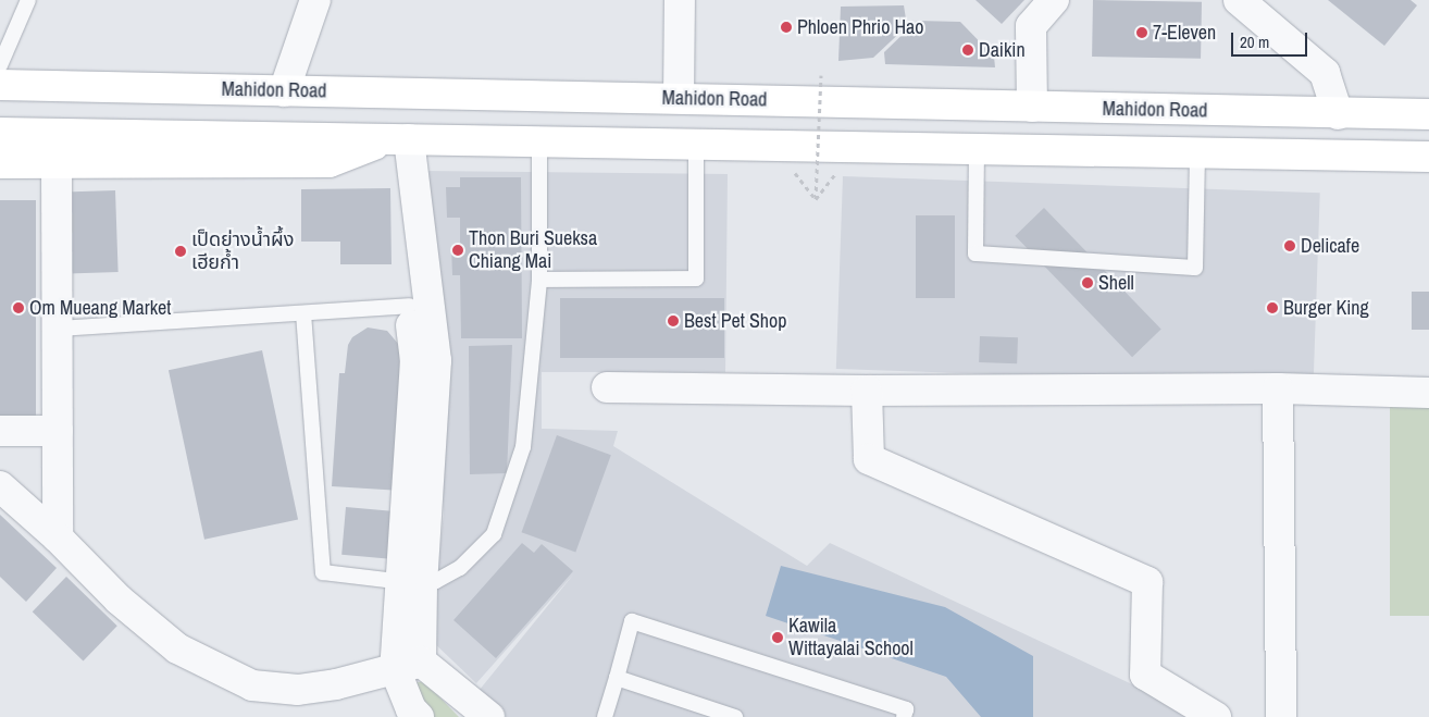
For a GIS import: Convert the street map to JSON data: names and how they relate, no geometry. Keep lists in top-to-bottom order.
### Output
{
  "streets": {
    "main road": ["Mahidon Road"]
  },
  "places": [
    "Phloen Phrio Hao",
    "7-Eleven",
    "Daikin",
    "Delicafe",
    "Thon Buri Sueksa Chiang Mai",
    "เป็ดย่างน้ำผึ้ง เฮียก้ำ",
    "Shell",
    "Om Mueang Market",
    "Burger King",
    "Best Pet Shop",
    "Kawila Wittayalai School"
  ],
  "scale_bar": "20 m"
}
